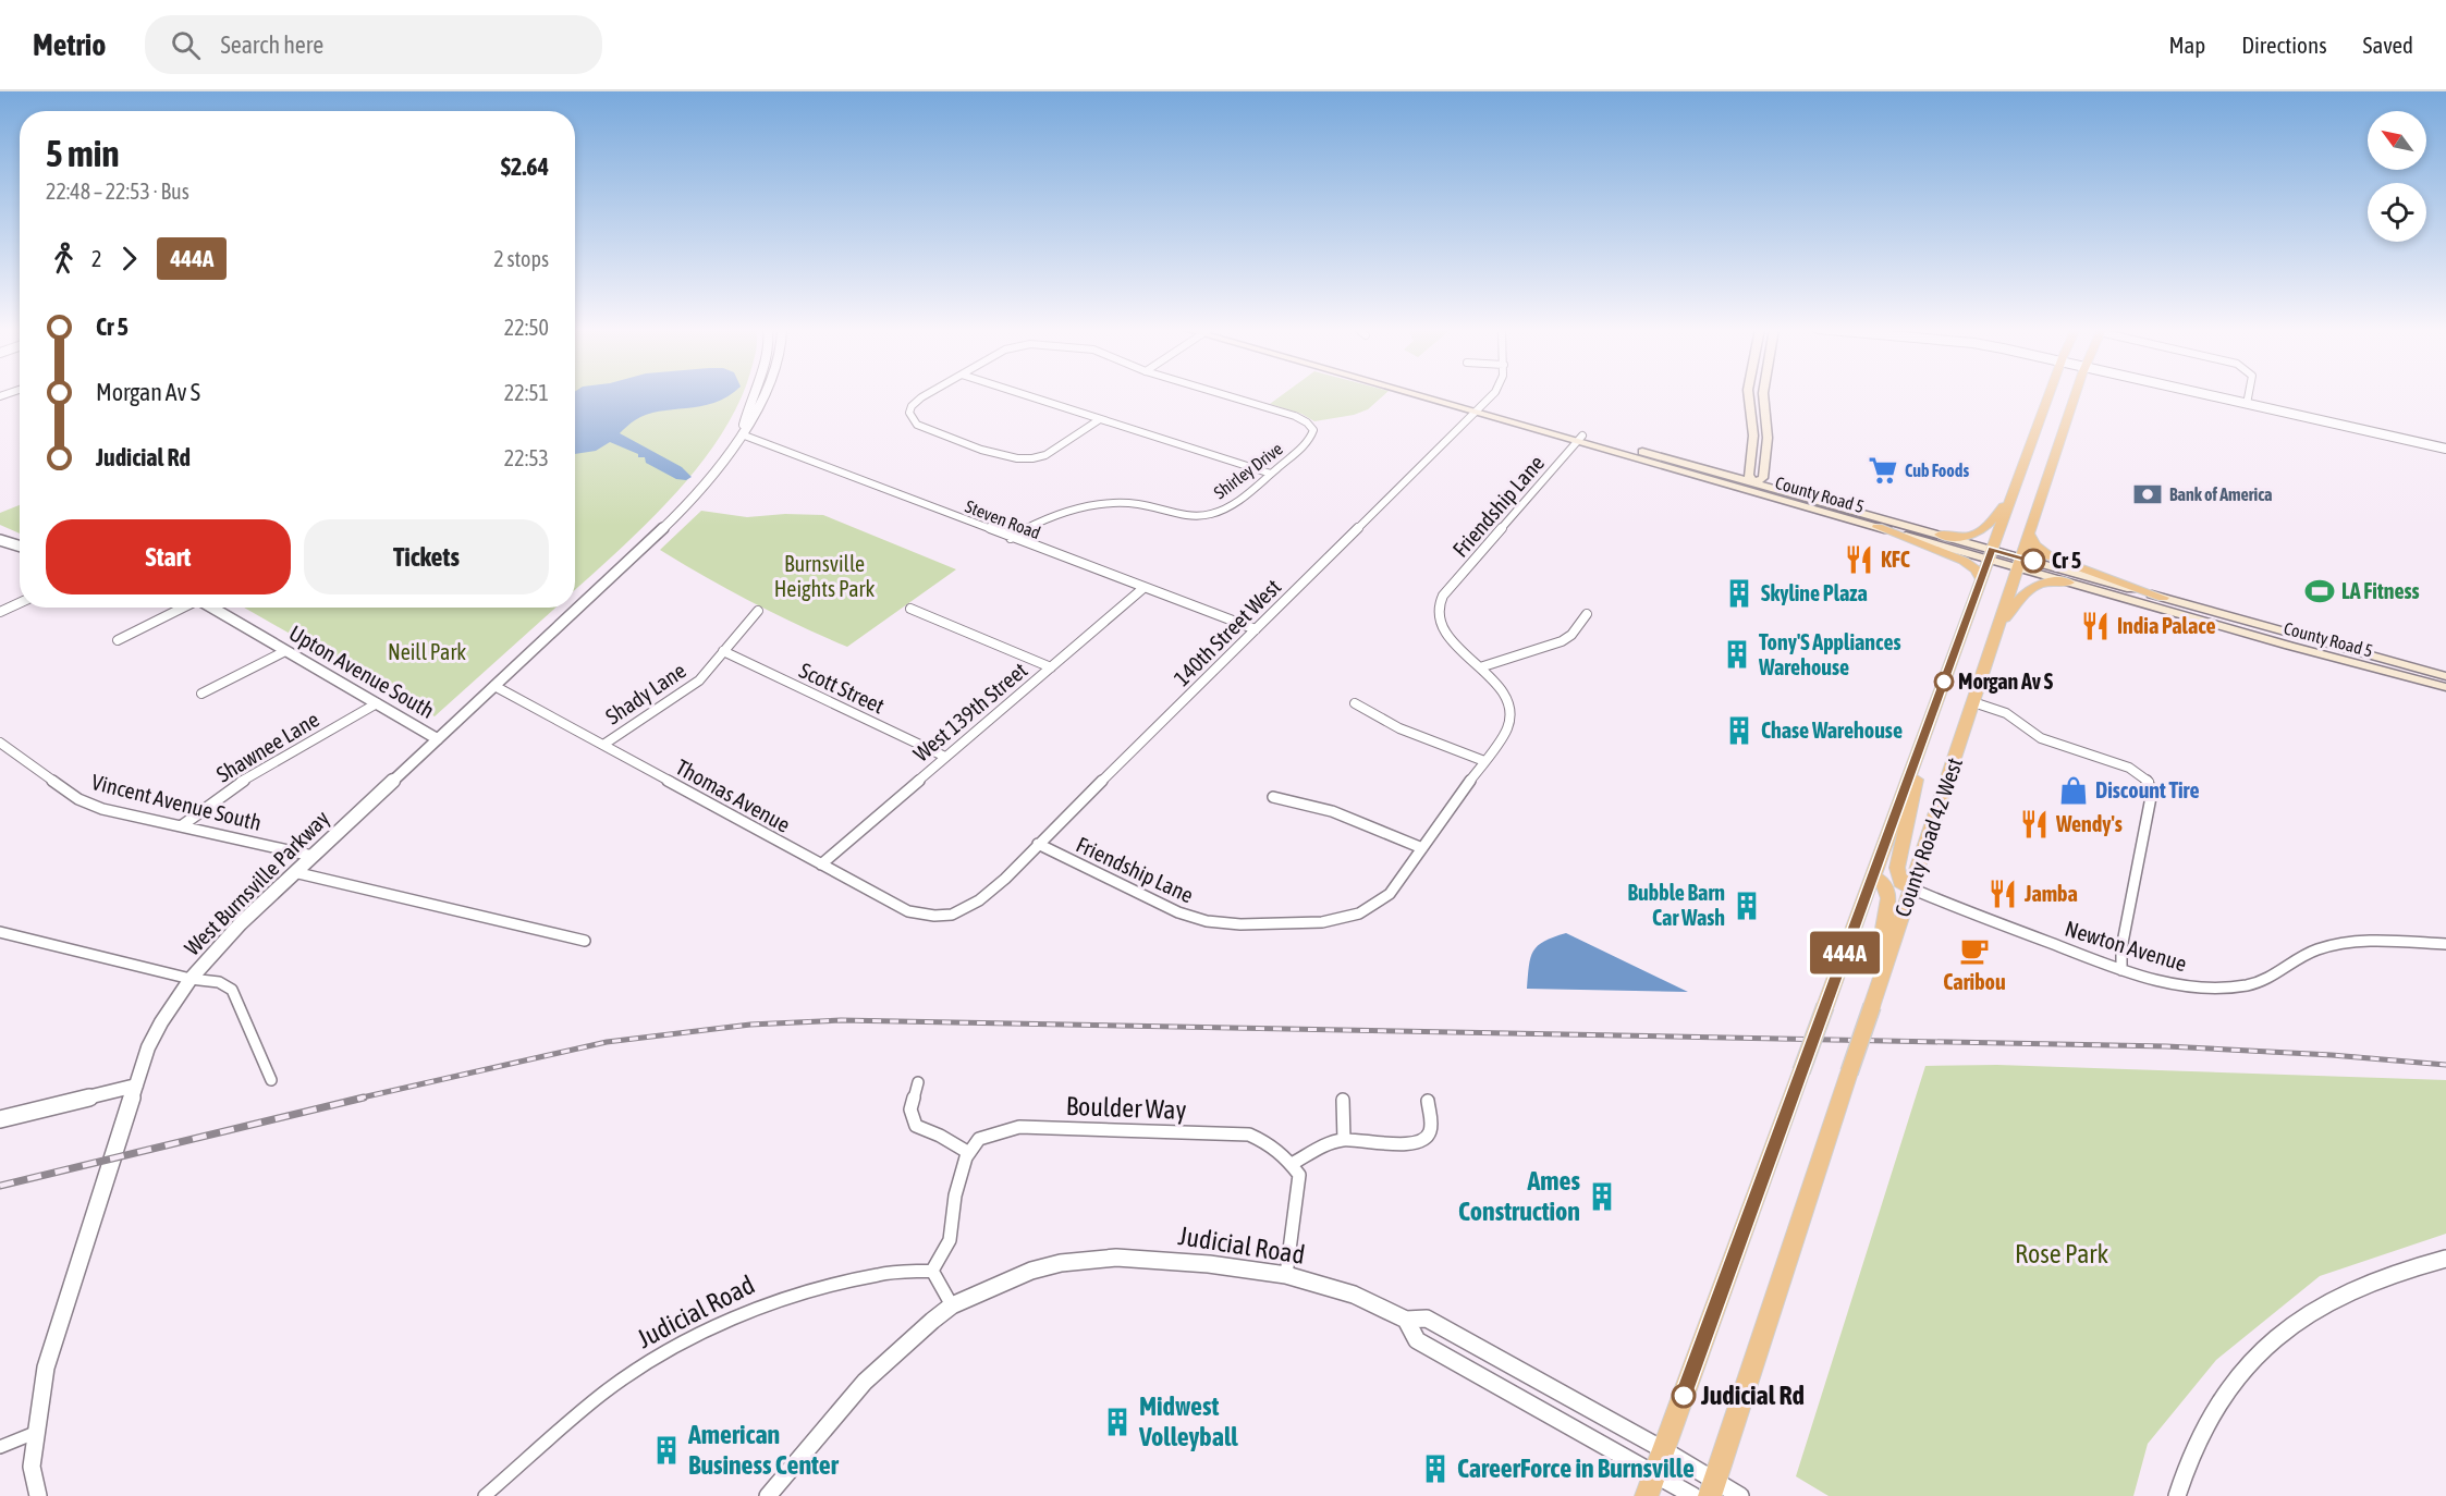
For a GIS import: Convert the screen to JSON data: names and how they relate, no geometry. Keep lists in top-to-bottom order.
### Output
{
  "streets": {
    "highway": ["County Road 42 West"],
    "main road": ["County Road 5"],
    "street": [
      "Shirley Drive",
      "Friendship Lane",
      "Steven Road",
      "140th Street West",
      "Upton Avenue South",
      "Scott Street",
      "Shady Lane",
      "West 139th Street",
      "Shawnee Lane",
      "Thomas Avenue",
      "Vincent Avenue South",
      "West Burnsville Parkway",
      "Newton Avenue",
      "Boulder Way",
      "Judicial Road"
    ]
  },
  "crossings": [
    ["Shirley Drive", "Steven Road"],
    ["County Road 5", "Friendship Lane"],
    ["County Road 5", "140th Street West"],
    ["County Road 5", "County Road 42 West"],
    ["Friendship Lane", "140th Street West"],
    ["Steven Road", "140th Street West"],
    ["Steven Road", "West 139th Street"],
    ["Steven Road", "West Burnsville Parkway"],
    ["140th Street West", "Thomas Avenue"],
    ["Upton Avenue South", "Shawnee Lane"],
    ["Upton Avenue South", "West Burnsville Parkway"],
    ["Scott Street", "Shady Lane"],
    ["Scott Street", "West 139th Street"],
    ["Shady Lane", "Thomas Avenue"],
    ["West 139th Street", "Thomas Avenue"],
    ["Shawnee Lane", "Vincent Avenue South"],
    ["Thomas Avenue", "West Burnsville Parkway"],
    ["Vincent Avenue South", "West Burnsville Parkway"],
    ["County Road 42 West", "Newton Avenue"],
    ["County Road 42 West", "Judicial Road"]
  ],
  "parks": ["Burnsville Heights Park", "Neill Park", "Rose Park"],
  "places": {
    "supermarket": ["Cub Foods"],
    "bank": ["Bank of America"],
    "restaurant": [
      "KFC",
      "India Palace",
      "Wendy's",
      "Jamba"
    ],
    "other": ["Cr 5", "Morgan Av S", "Judicial Rd"],
    "sports": ["LA Fitness"],
    "building": [
      "Skyline Plaza",
      "Tony'S Appliances Warehouse",
      "Chase Warehouse",
      "Bubble Barn Car Wash",
      "Ames Construction",
      "Midwest Volleyball",
      "American Business Center",
      "CareerForce in Burnsville"
    ],
    "shop": ["Discount Tire"],
    "cafe": ["Caribou"]
  },
  "lines": ["bus line 444A"],
  "north": "top left",
  "page": {
    "header": "Metrio",
    "search": "Search here",
    "nav": ["Map", "Directions", "Saved"],
    "on_map": "444A",
    "heading": ["5 min", "22:48 – 22:53 · Bus", "$2.64"],
    "legs": ["2", "444A", "2 stops"],
    "list": [
      {
        "name": "Cr 5",
        "value": "22:50"
      },
      {
        "name": "Morgan Av S",
        "value": "22:51"
      },
      {
        "name": "Judicial Rd",
        "value": "22:53"
      }
    ],
    "buttons": ["Start", "Tickets"]
  }
}
